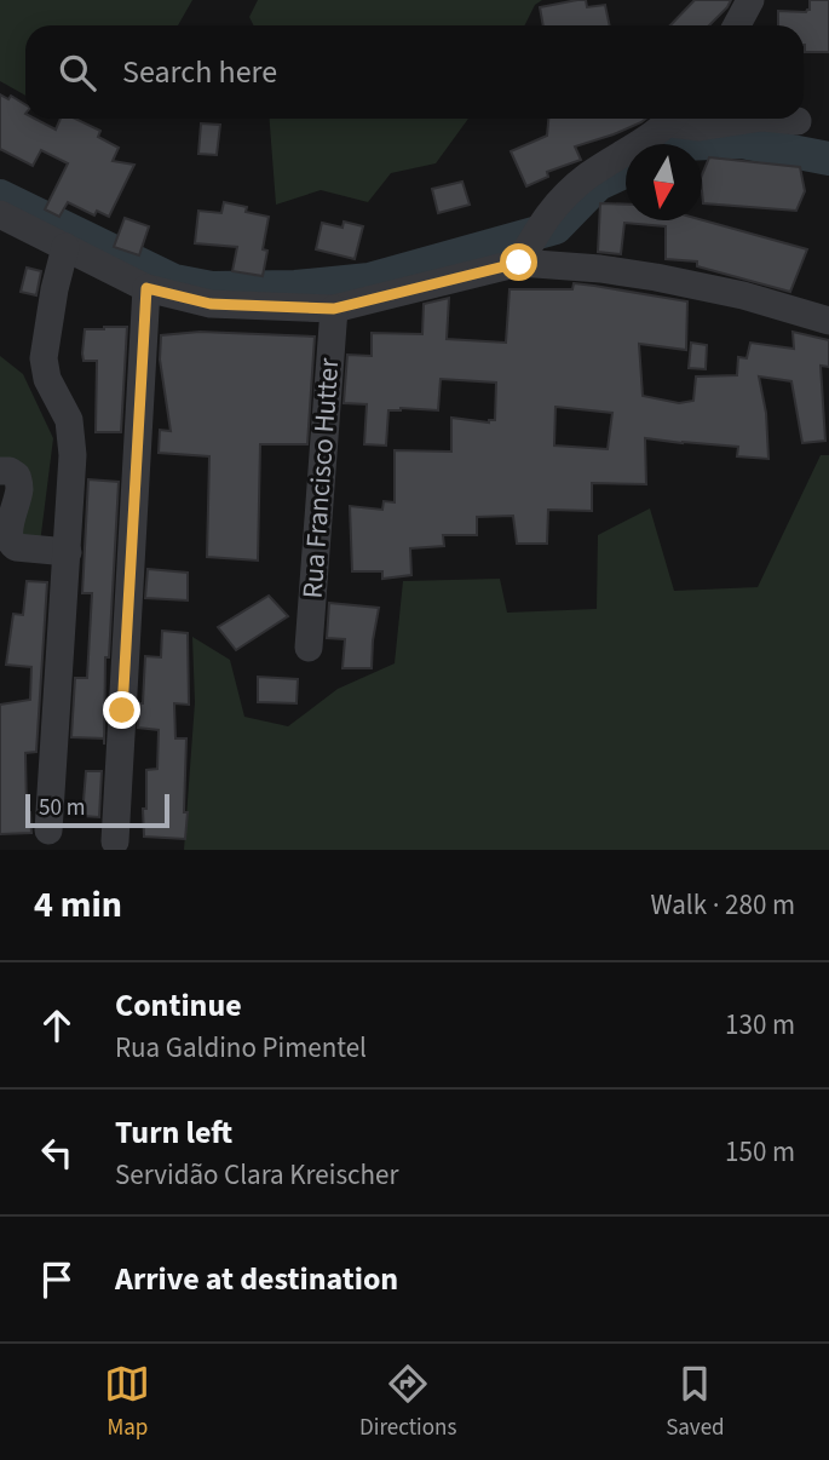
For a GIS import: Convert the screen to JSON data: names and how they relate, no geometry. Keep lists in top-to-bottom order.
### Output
{
  "streets": {
    "street": ["Rua Francisco Hutter"]
  },
  "scale_bar": "50 m",
  "north": "bottom",
  "page": {
    "search": "Search here",
    "scale": "50 m",
    "heading": ["4 min", "Walk · 280 m"],
    "list": [
      ["Continue", "Rua Galdino Pimentel", "130 m"],
      ["Turn left", "Servidão Clara Kreischer", "150 m"],
      "Arrive at destination"
    ],
    "nav": ["Map", "Directions", "Saved"]
  }
}
